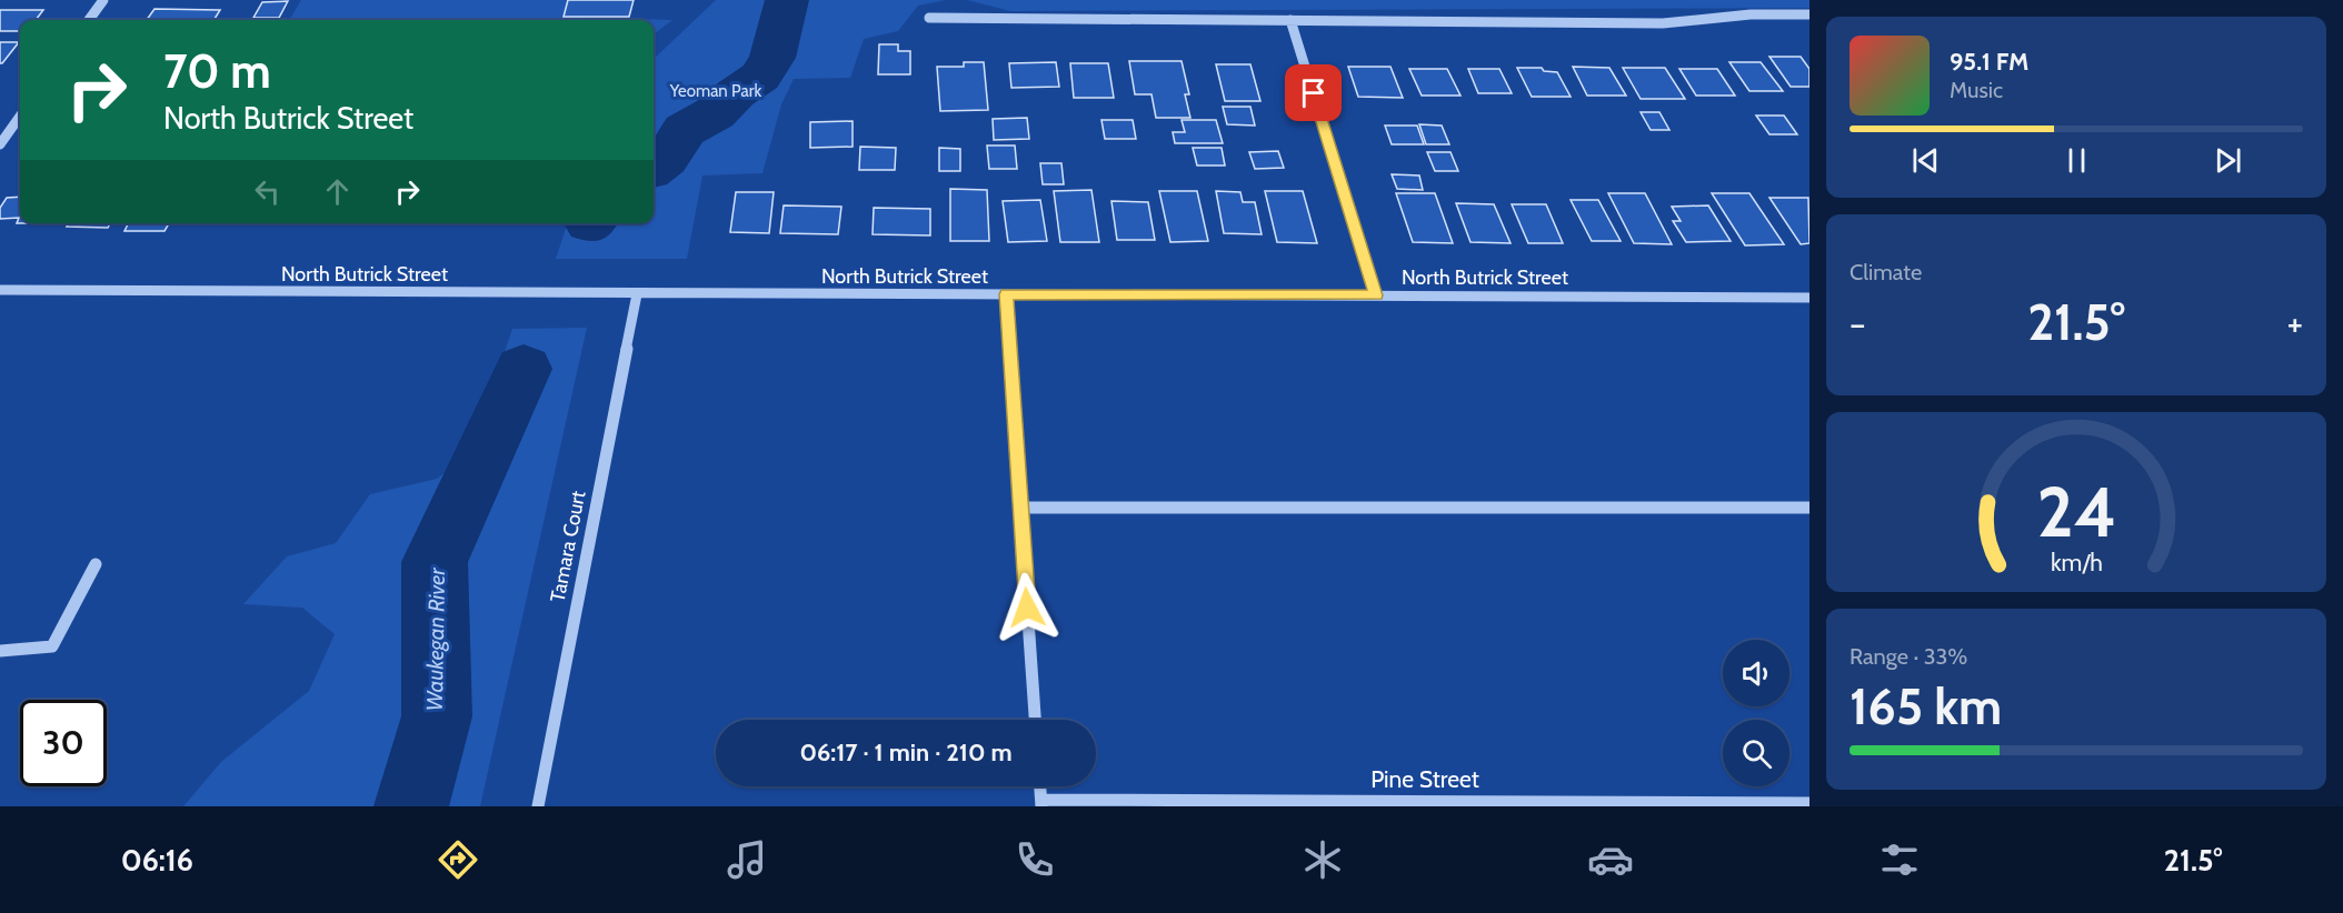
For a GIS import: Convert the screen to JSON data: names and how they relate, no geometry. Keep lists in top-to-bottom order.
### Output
{
  "streets": {
    "street": ["North Butrick Street", "Tamara Court", "Pine Street"]
  },
  "crossings": [
    ["North Butrick Street", "Tamara Court"]
  ],
  "water": ["Waukegan River"],
  "parks": ["Yeoman Park"],
  "page": {
    "turn": ["70 m", "North Butrick Street"],
    "song": ["95.1 FM", "Music"],
    "tile": [
      "Climate",
      ["Range · 33%", "165 km"]
    ],
    "heat": ["−", "21.5°", "+"],
    "limit": "30",
    "trip": "06:17 · 1 min · 210 m",
    "tabs": ["06:16", "21.5°"],
    "gauge": ["24", "km/h"]
  }
}
